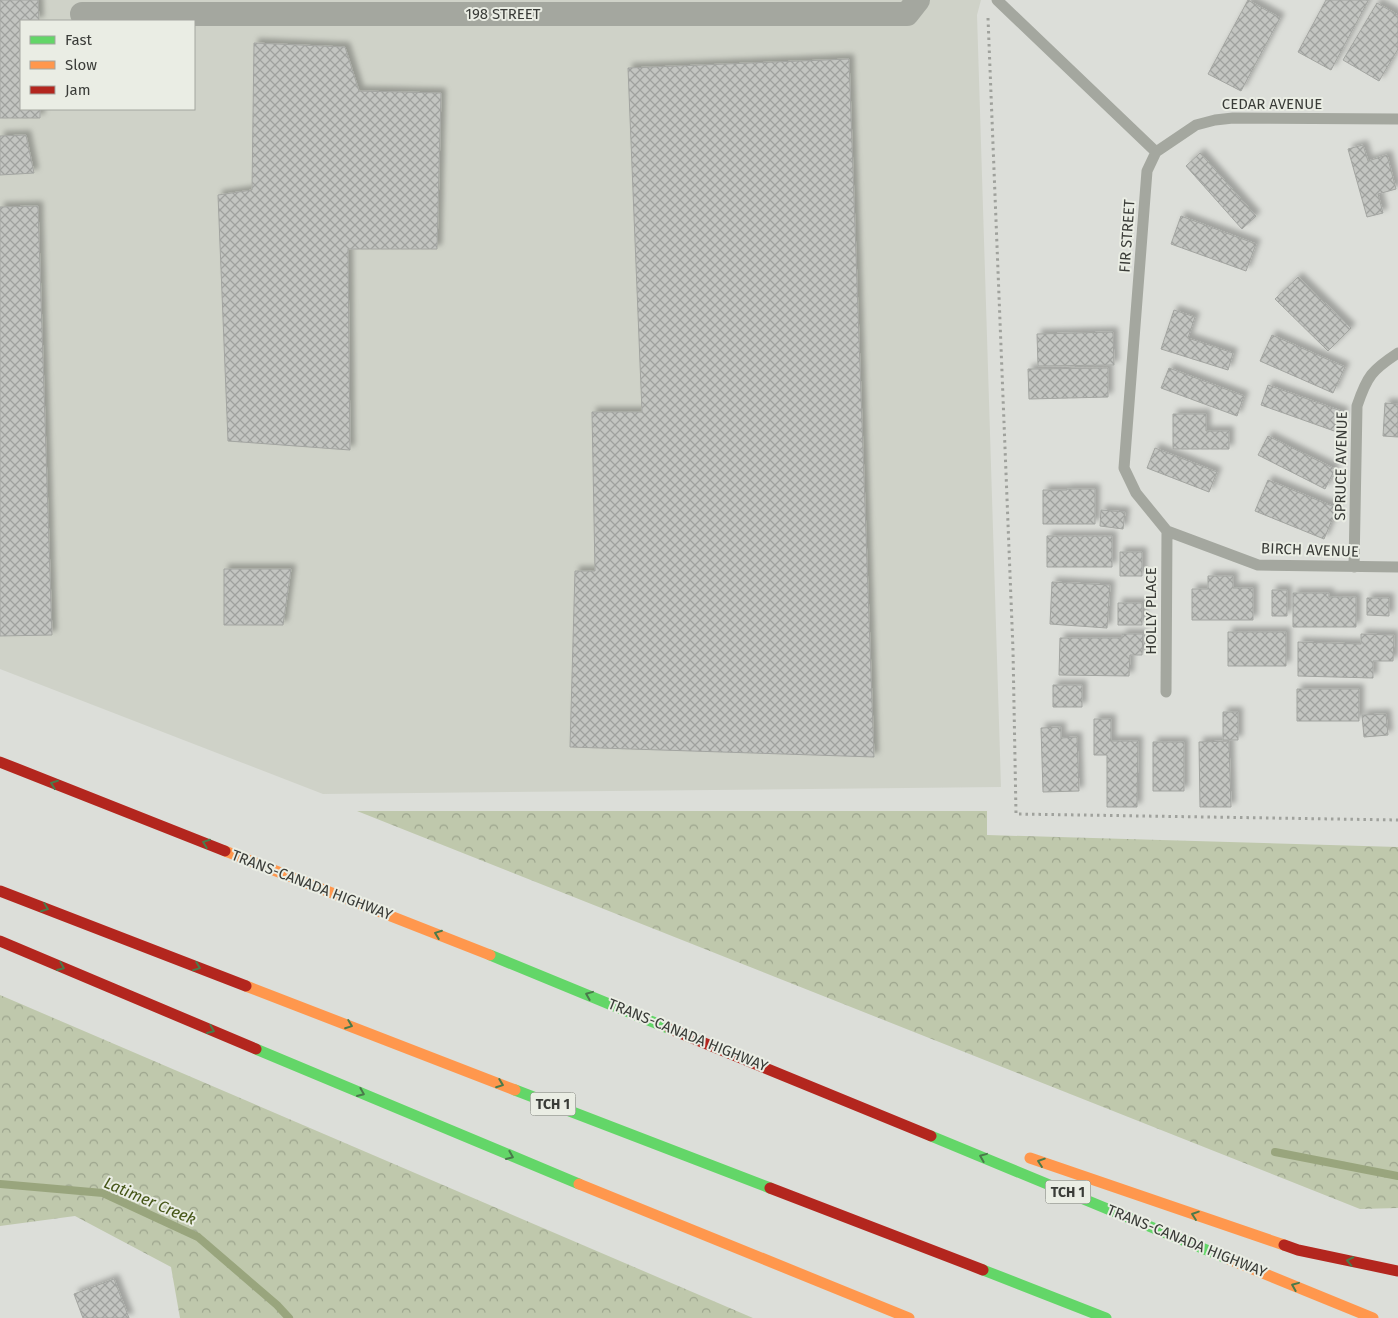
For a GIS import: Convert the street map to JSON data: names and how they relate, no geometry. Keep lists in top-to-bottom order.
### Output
{
  "streets": {
    "highway": ["TRANS-CANADA HIGHWAY", "TCH 1"],
    "street": ["198 STREET"],
    "lane": [
      "CEDAR AVENUE",
      "FIR STREET",
      "SPRUCE AVENUE",
      "BIRCH AVENUE",
      "HOLLY PLACE"
    ]
  },
  "crossings": [
    ["CEDAR AVENUE", "FIR STREET"],
    ["FIR STREET", "BIRCH AVENUE"],
    ["FIR STREET", "HOLLY PLACE"],
    ["SPRUCE AVENUE", "BIRCH AVENUE"],
    ["BIRCH AVENUE", "HOLLY PLACE"]
  ],
  "water": ["Latimer Creek"],
  "legend": ["Fast", "Slow", "Jam"]
}
